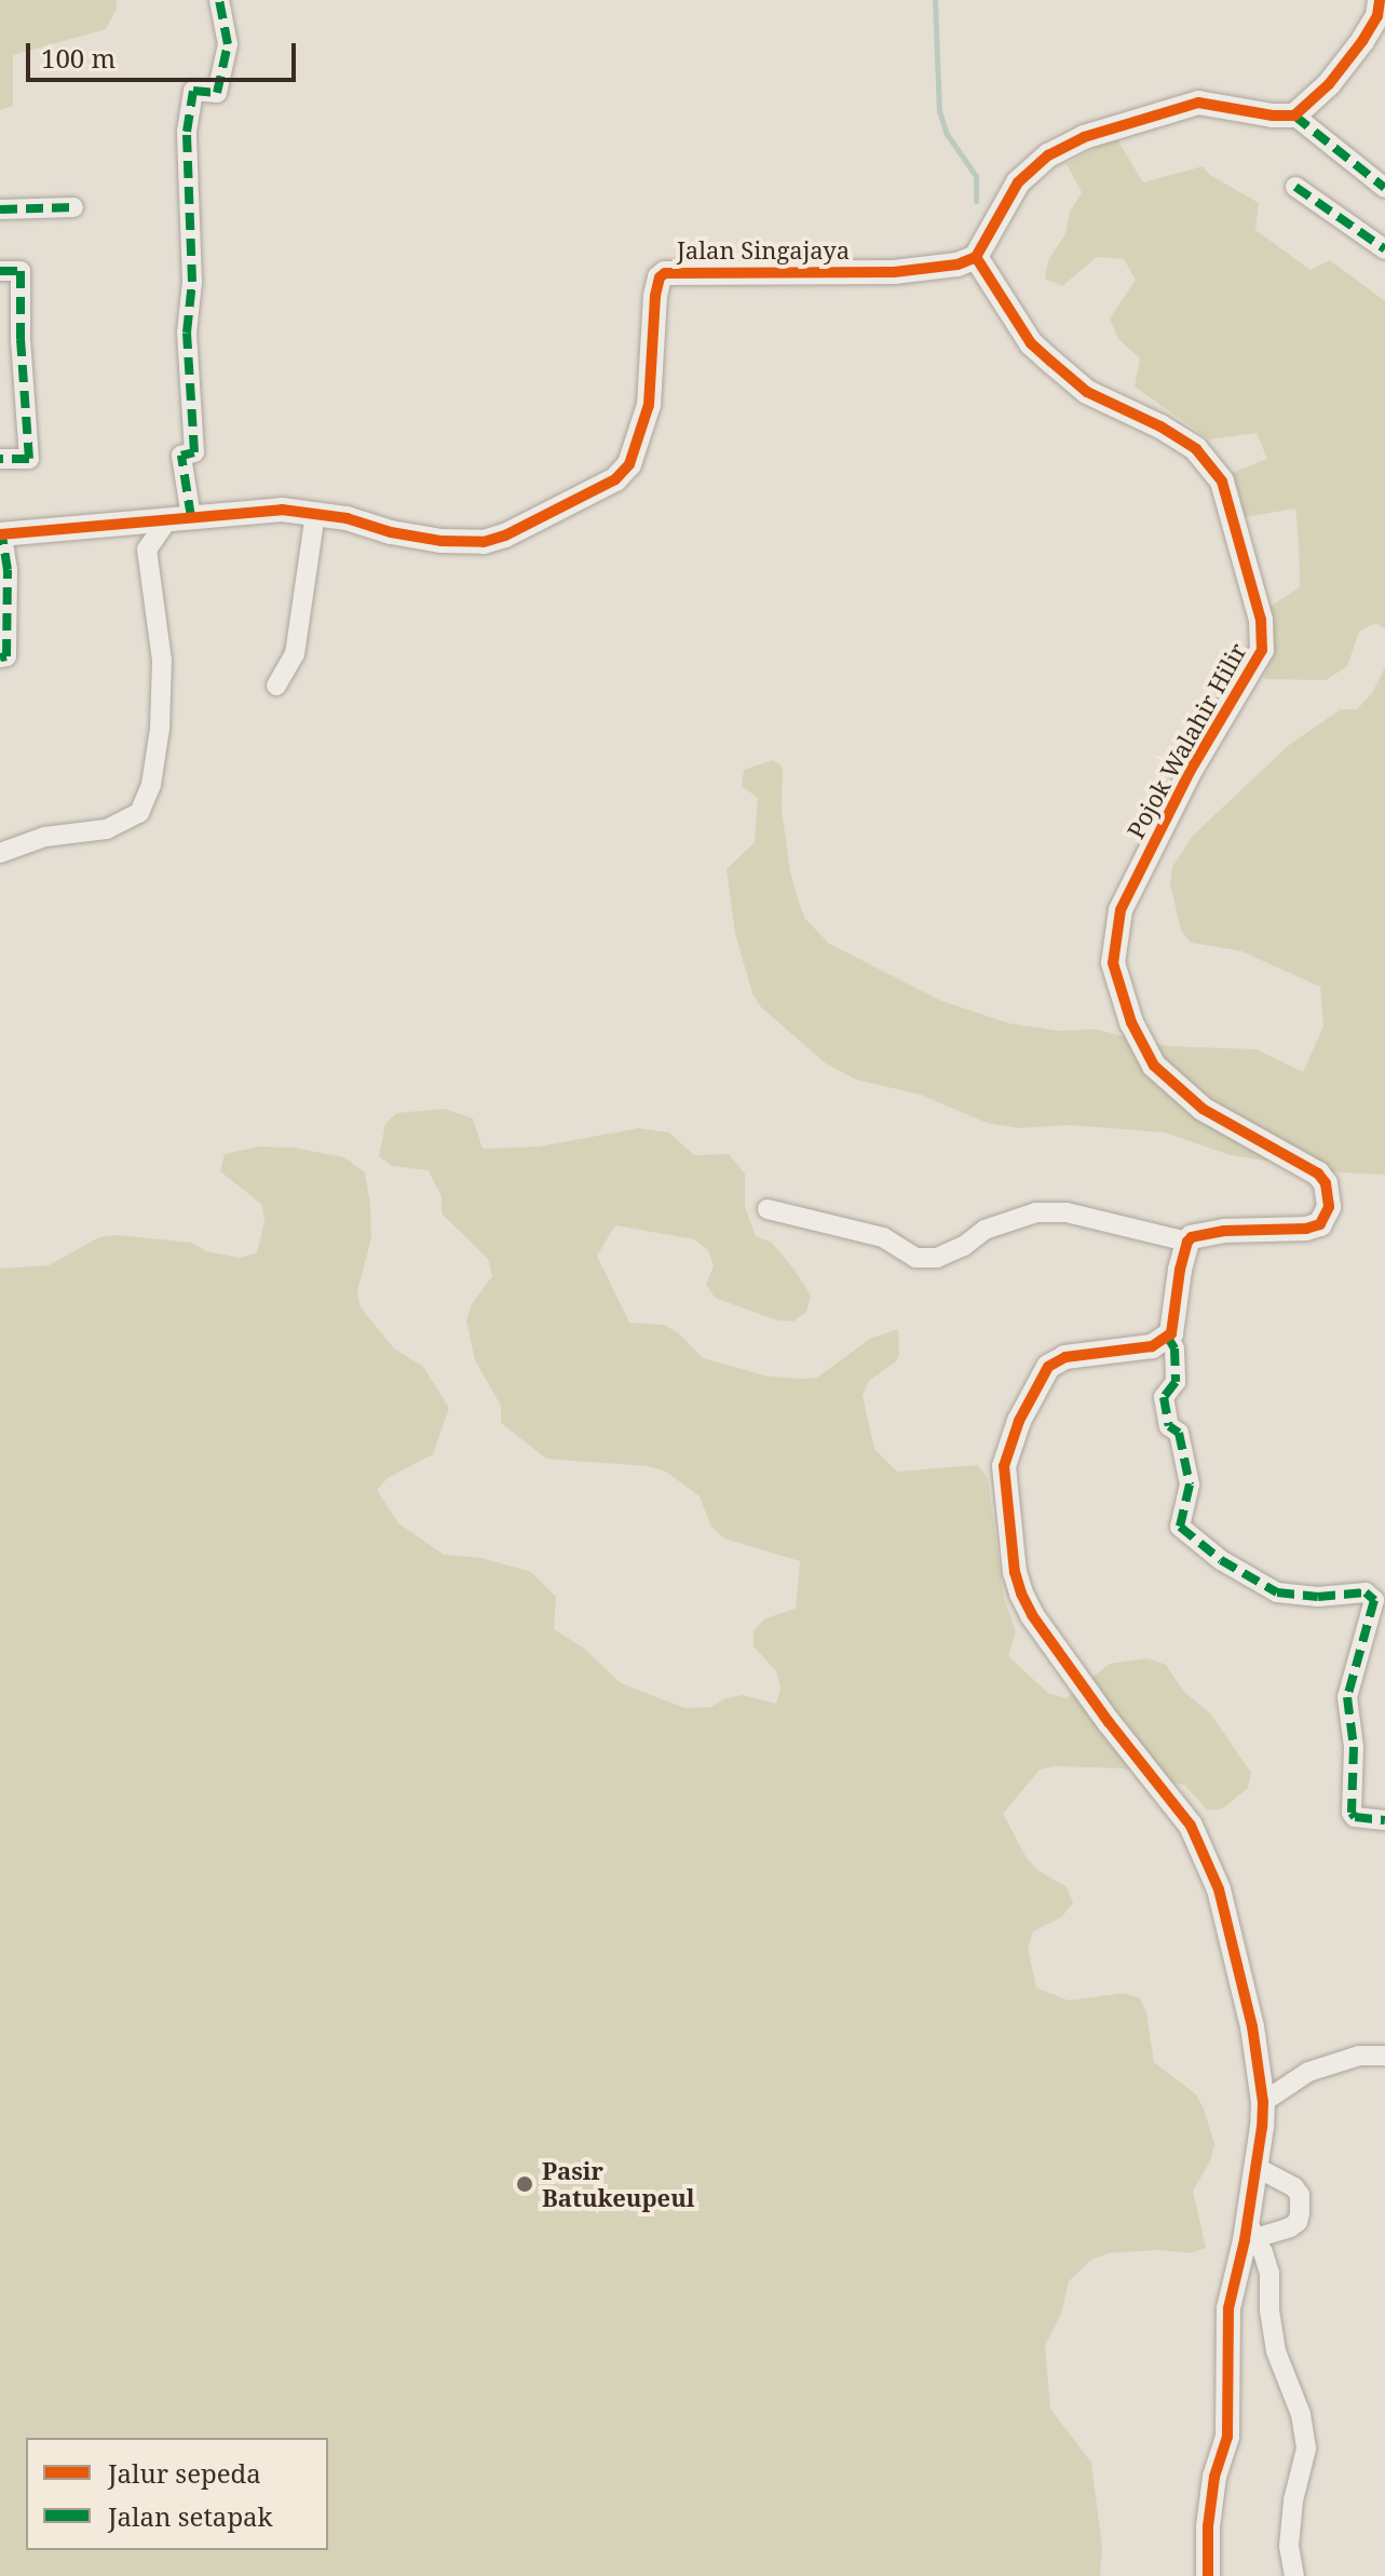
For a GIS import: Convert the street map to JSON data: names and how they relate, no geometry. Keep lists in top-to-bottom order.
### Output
{
  "streets": {
    "street": ["Jalan Singajaya", "Pojok Walahir Hilir"]
  },
  "crossings": [
    ["Jalan Singajaya", "Pojok Walahir Hilir"]
  ],
  "places": ["Pasir Batukeupeul"],
  "legend": ["Jalur sepeda", "Jalan setapak"],
  "scale_bar": "100 m"
}
